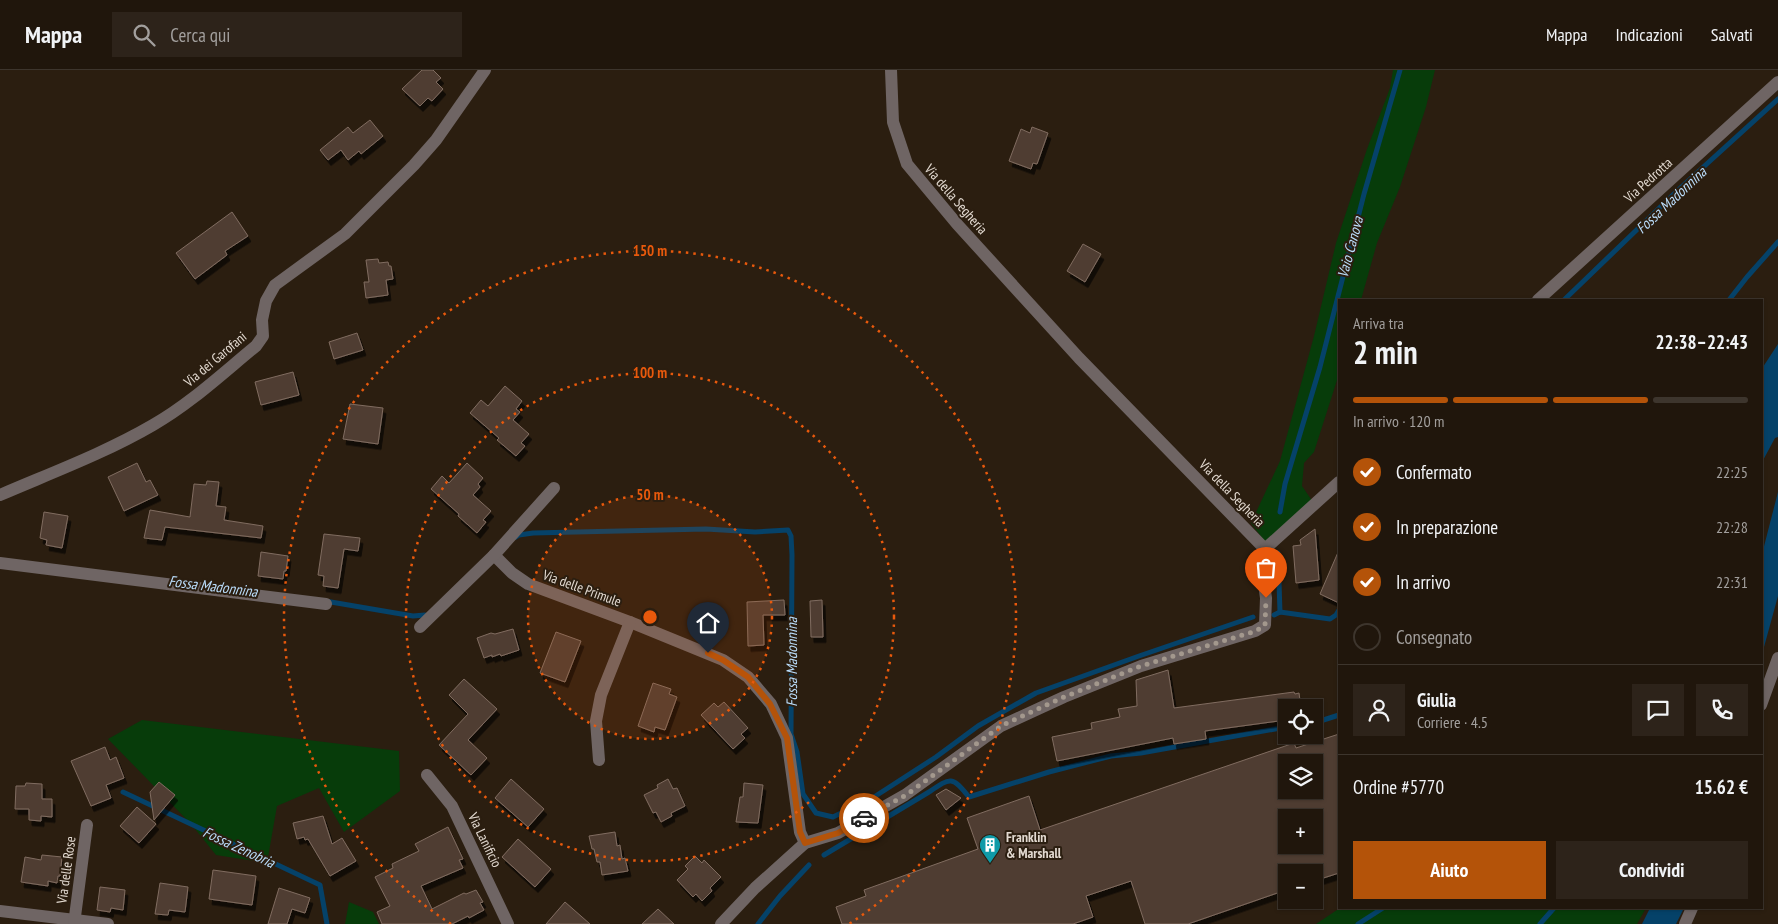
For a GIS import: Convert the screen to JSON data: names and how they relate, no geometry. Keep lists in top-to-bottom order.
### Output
{
  "streets": {
    "street": [
      "Via Pedrotta",
      "Via della Segheria",
      "Via dei Garofani",
      "Via delle Primule",
      "Via Lanificio",
      "Via delle Rose"
    ]
  },
  "water": ["Fossa Madonnina", "Vaio Canova", "Fossa Zenobria"],
  "places": {
    "building": ["Franklin & Marshall"]
  },
  "page": {
    "header": "Mappa",
    "search": "Cerca qui",
    "nav": ["Mappa", "Indicazioni", "Salvati"],
    "heading": ["2 min", "Arriva tra", "22:38–22:43"],
    "panel": [
      "Giulia",
      "Corriere · 4.5",
      "Ordine #5770",
      "15.62 €"
    ],
    "bar": "In arrivo · 120 m",
    "list": [
      ["Confermato", "22:25"],
      ["In preparazione", "22:28"],
      ["In arrivo", "22:31"],
      "Consegnato"
    ],
    "map_buttons": ["+", "−"],
    "buttons": ["Aiuto", "Condividi"]
  },
  "rings": ["150 m", "100 m", "50 m"]
}
